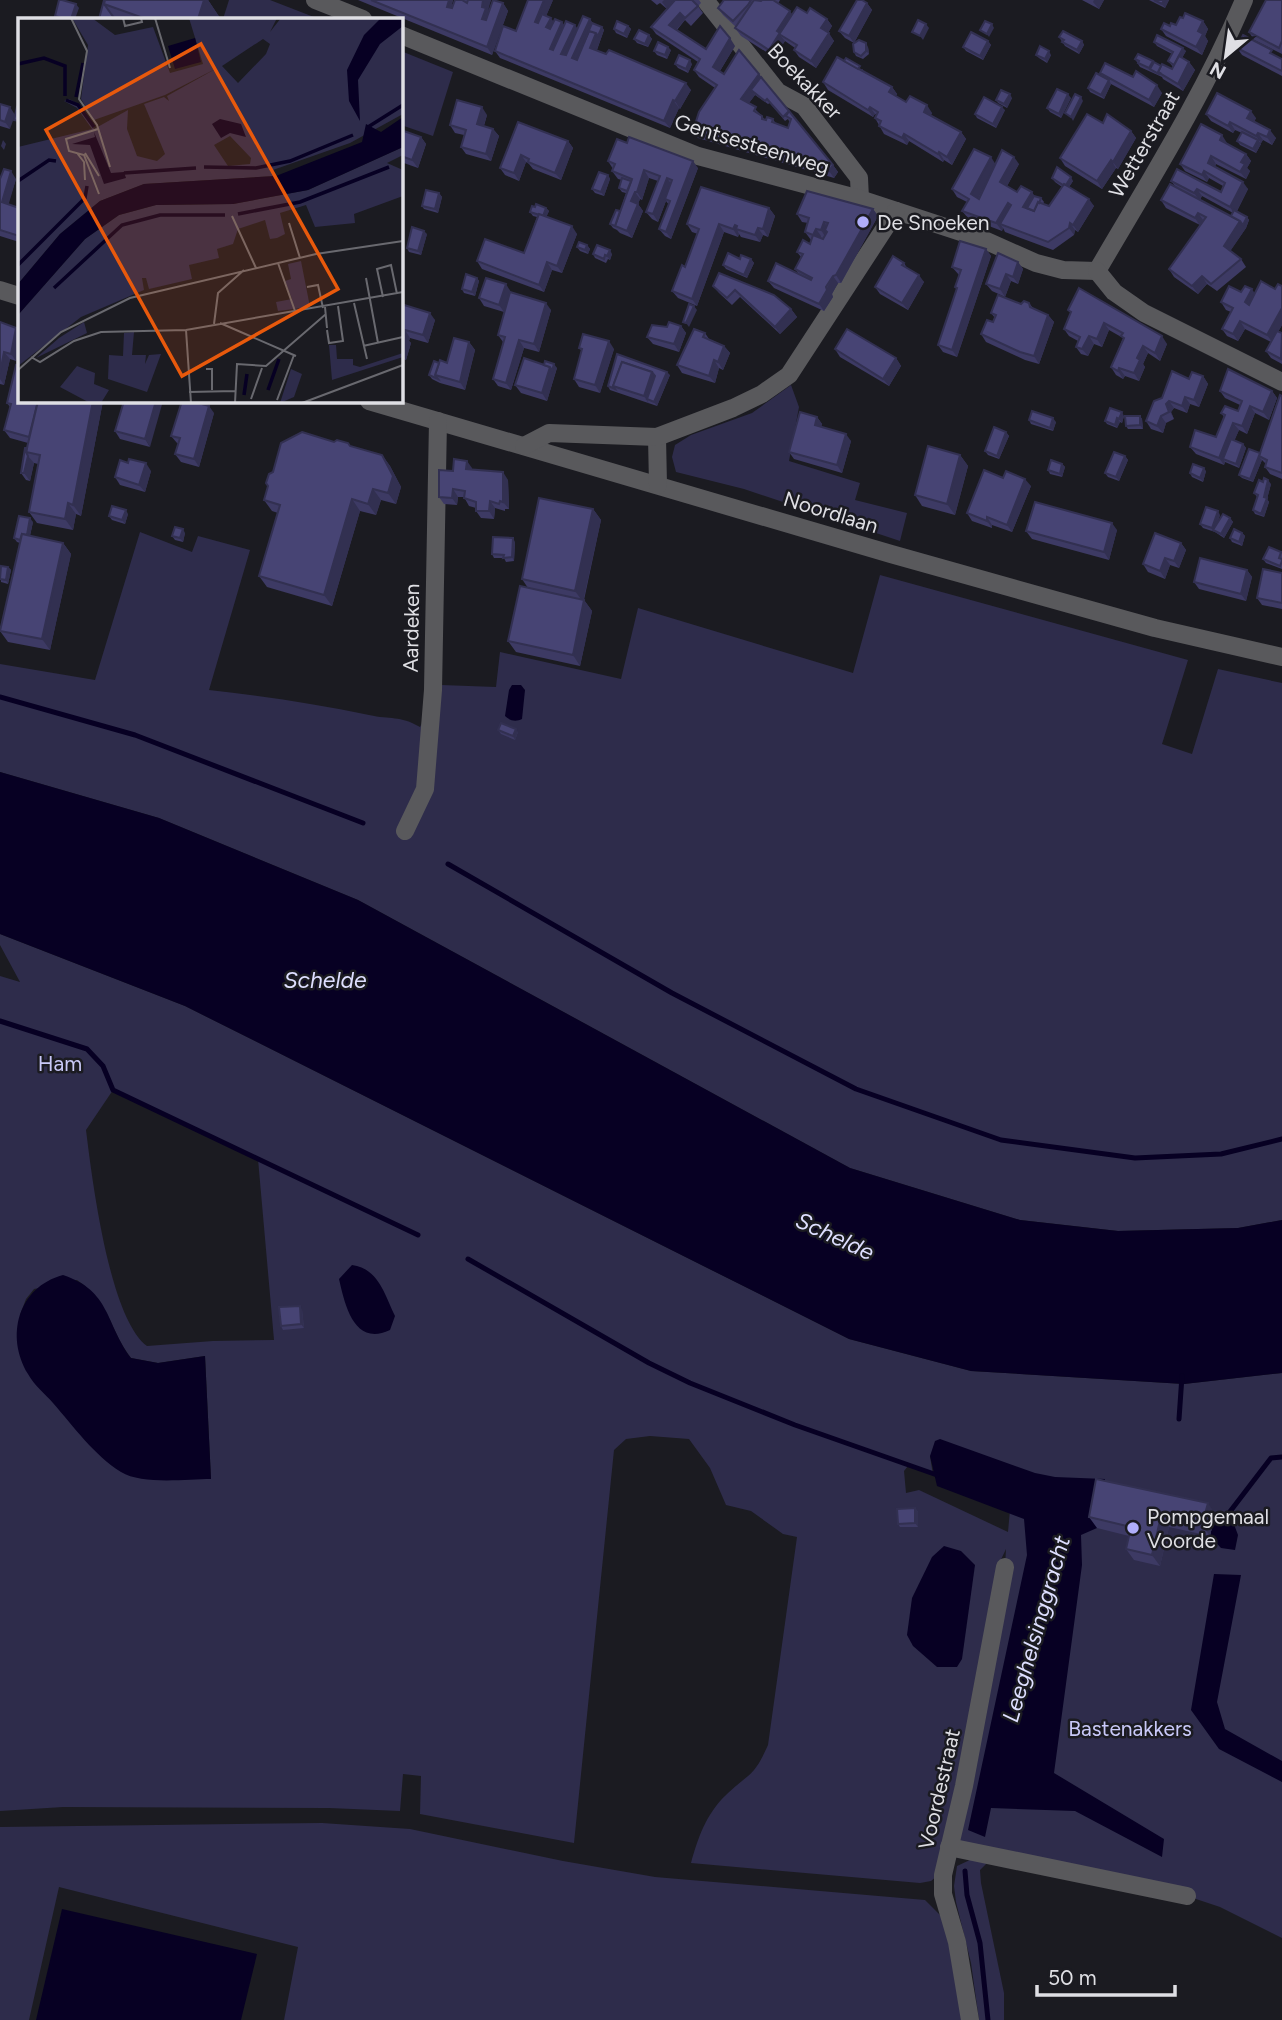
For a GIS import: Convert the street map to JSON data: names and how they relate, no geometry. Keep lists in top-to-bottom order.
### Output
{
  "streets": {
    "street": [
      "Boekakker",
      "Gentsesteenweg",
      "Wetterstraat",
      "Noordlaan",
      "Aardeken",
      "Voordestraat"
    ]
  },
  "crossings": [
    ["Boekakker", "Gentsesteenweg"],
    ["Gentsesteenweg", "Wetterstraat"],
    ["Noordlaan", "Aardeken"]
  ],
  "water": ["Schelde", "Leeghelsinggracht"],
  "parks": ["Ham", "Bastenakkers"],
  "places": ["De Snoeken", "Pompgemaal Voorde"],
  "scale_bar": "50 m",
  "north": "bottom left"
}
